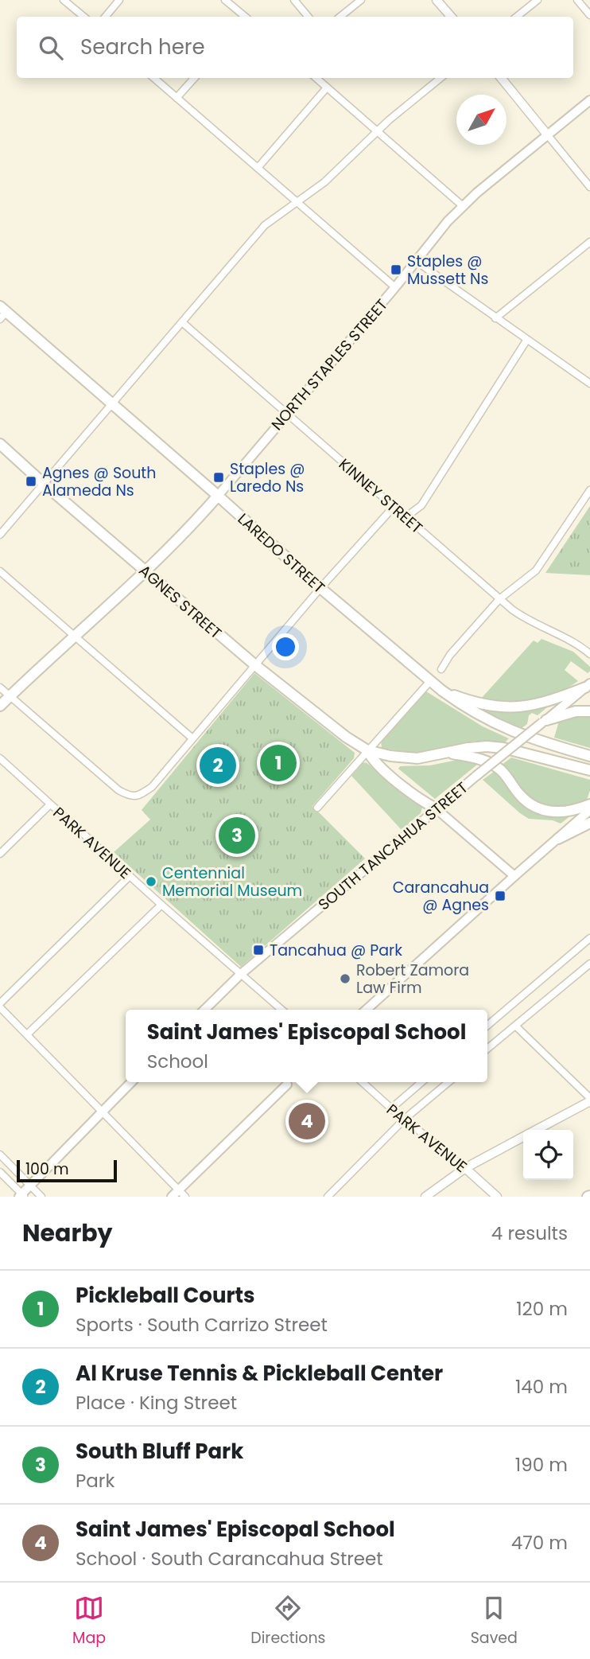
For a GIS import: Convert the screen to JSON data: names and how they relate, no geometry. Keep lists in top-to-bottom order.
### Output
{
  "streets": {
    "main road": [
      "NORTH STAPLES STREET",
      "LAREDO STREET",
      "AGNES STREET",
      "SOUTH TANCAHUA STREET"
    ],
    "street": ["KINNEY STREET", "PARK AVENUE"]
  },
  "crossings": [
    ["NORTH STAPLES STREET", "KINNEY STREET"],
    ["NORTH STAPLES STREET", "LAREDO STREET"],
    ["PARK AVENUE", "SOUTH TANCAHUA STREET"]
  ],
  "places": {
    "transit": [
      "Staples @ Mussett Ns",
      "Staples @ Laredo Ns",
      "Agnes @ South Alameda Ns",
      "Carancahua @ Agnes",
      "Tancahua @ Park"
    ],
    "other": ["Centennial Memorial Museum", "Robert Zamora Law Firm"]
  },
  "scale_bar": "100 m",
  "north": "top right",
  "page": {
    "search": "Search here",
    "pins": [
      "1",
      "2",
      "3",
      "4"
    ],
    "popup": ["Saint James' Episcopal School", "School"],
    "scale": "100 m",
    "heading": ["Nearby", "4 results"],
    "list": [
      {
        "mark": "1",
        "name": "Pickleball Courts",
        "note": "Sports · South Carrizo Street",
        "value": "120 m"
      },
      {
        "mark": "2",
        "name": "Al Kruse Tennis & Pickleball Center",
        "note": "Place · King Street",
        "value": "140 m"
      },
      {
        "mark": "3",
        "name": "South Bluff Park",
        "note": "Park",
        "value": "190 m"
      },
      {
        "mark": "4",
        "name": "Saint James' Episcopal School",
        "note": "School · South Carancahua Street",
        "value": "470 m"
      }
    ],
    "nav": ["Map", "Directions", "Saved"]
  }
}
